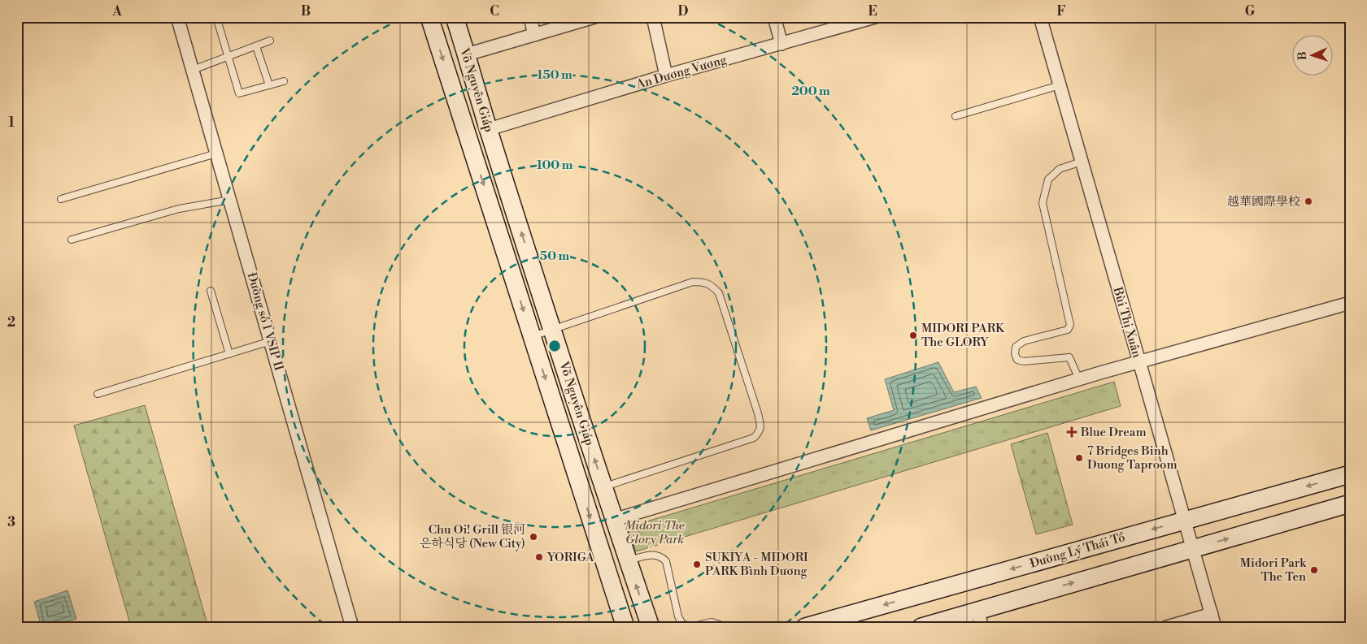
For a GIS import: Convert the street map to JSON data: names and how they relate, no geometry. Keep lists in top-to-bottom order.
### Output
{
  "streets": {
    "main road": ["Võ Nguyên Giáp", "Đường Lý Thái Tổ"],
    "street": ["An Dương Vương", "Đường số 1 VSIP II", "Bùi Thị Xuân"]
  },
  "crossings": [
    ["An Dương Vương", "Võ Nguyên Giáp"],
    ["Bùi Thị Xuân", "Đường Lý Thái Tổ"]
  ],
  "parks": ["Midori The Glory Park"],
  "places": {
    "other": [
      "越華國際學校",
      "MIDORI PARK The GLORY",
      "7 Bridges Binh Duong Taproom",
      "Chu Oi! Grill 银河 은하식당 (New City)",
      "YORIGA",
      "SUKIYA - MIDORI PARK Bình Dương",
      "Midori Park The Ten"
    ],
    "health": ["Blue Dream"]
  },
  "north": "left",
  "grid": {
    "columns": [
      "A",
      "B",
      "C",
      "D",
      "E",
      "F",
      "G"
    ],
    "rows": ["1", "2", "3"]
  },
  "rings": [
    "150 m",
    "200 m",
    "100 m",
    "50 m"
  ]
}
